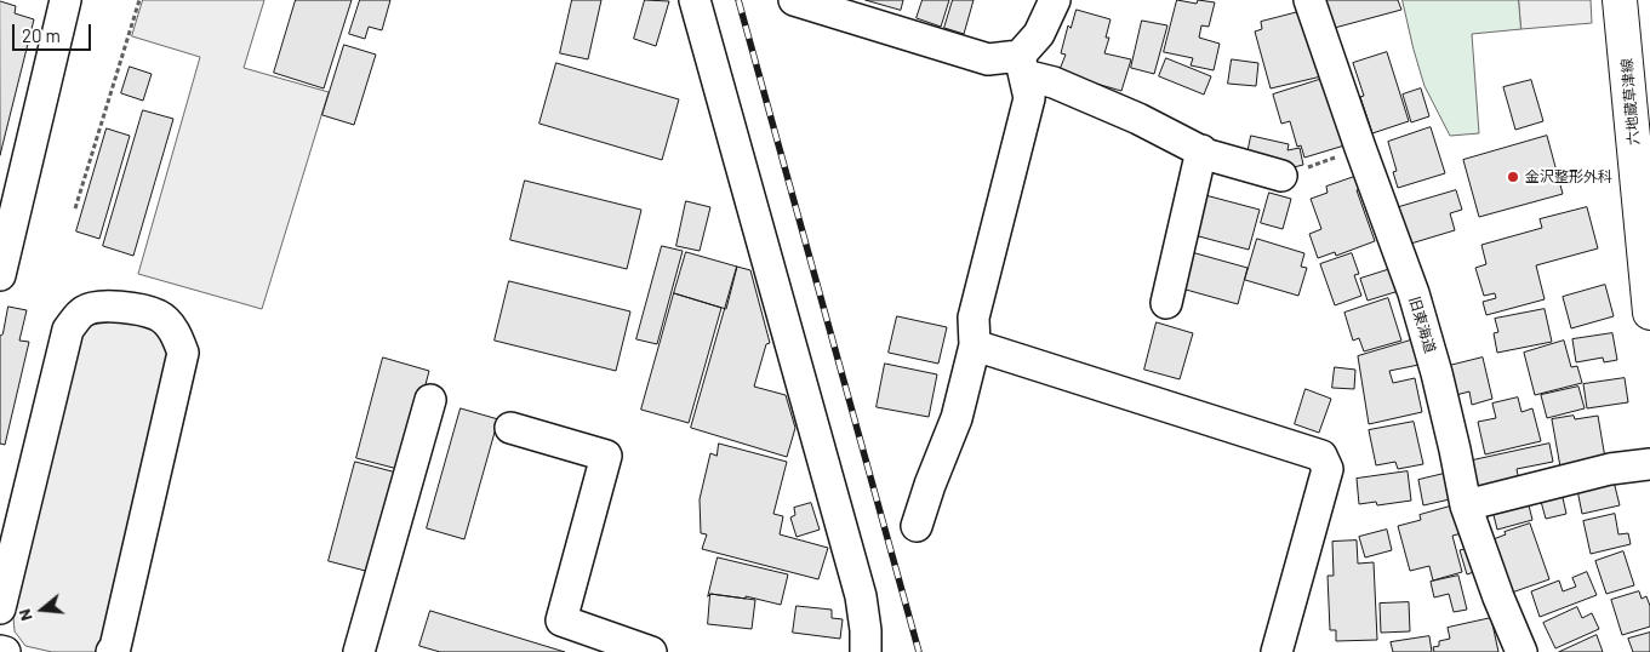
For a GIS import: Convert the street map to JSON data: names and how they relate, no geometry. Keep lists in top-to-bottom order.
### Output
{
  "streets": {
    "main road": ["六地蔵草津線"],
    "street": ["旧東海道"]
  },
  "places": ["金沢整形外科"],
  "scale_bar": "20 m",
  "north": "left"
}
